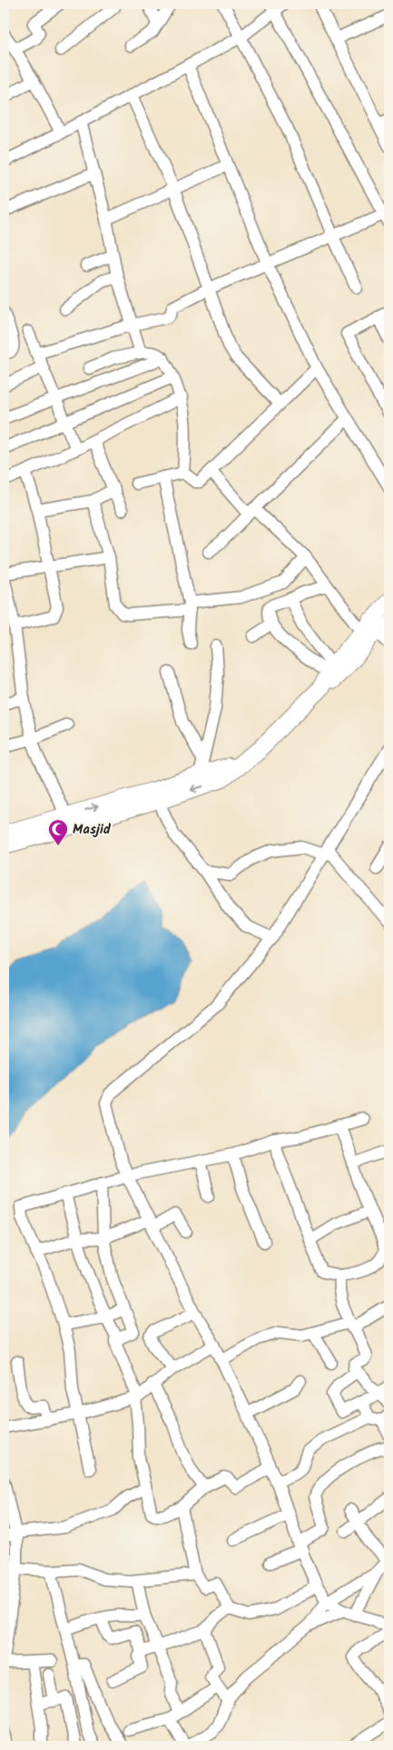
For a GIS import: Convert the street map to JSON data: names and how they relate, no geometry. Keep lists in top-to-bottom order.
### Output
{
  "places": {
    "mosque": ["Masjid"]
  }
}
